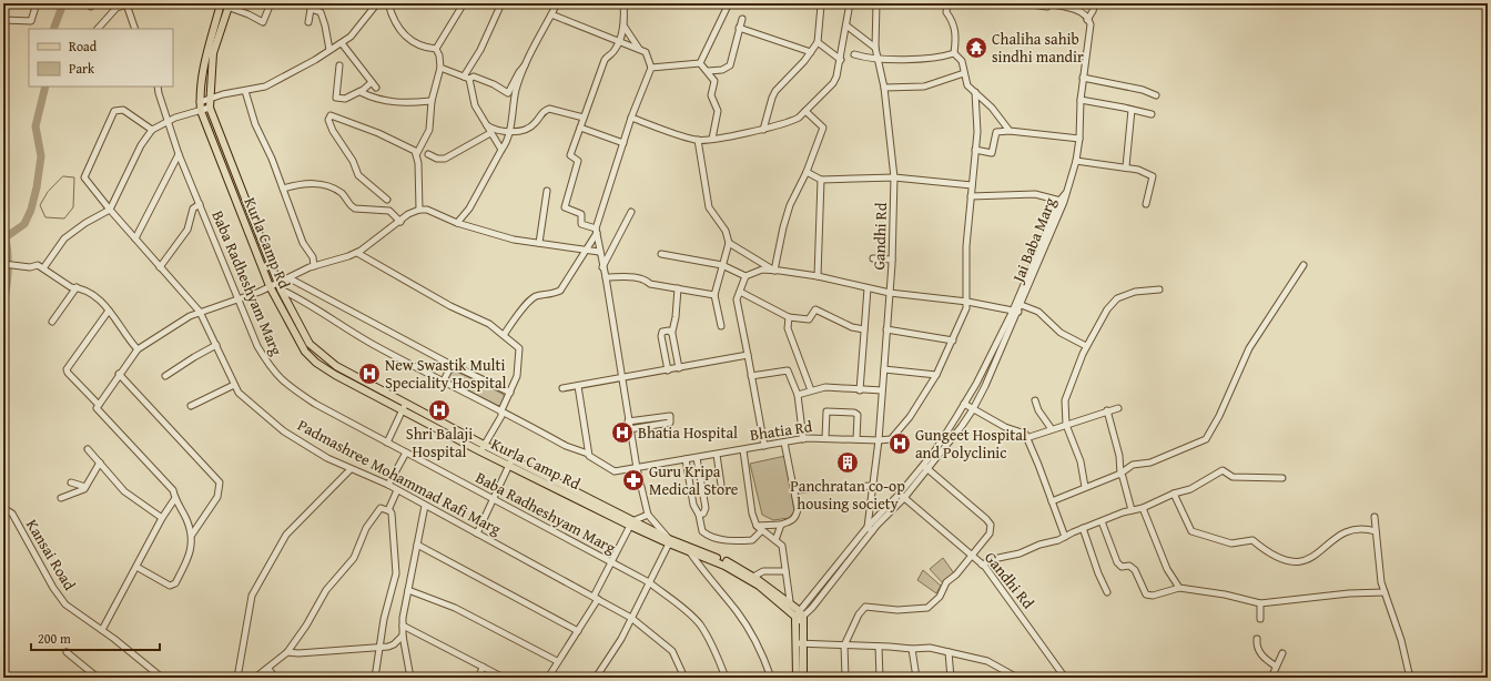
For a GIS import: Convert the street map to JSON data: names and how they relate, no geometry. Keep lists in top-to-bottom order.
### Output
{
  "streets": {
    "main road": ["Kurla Camp Rd"],
    "street": [
      "Gandhi Rd",
      "Jai Baba Marg",
      "Baba Radheshyam Marg",
      "Bhatia Rd",
      "Padmashree Mohammad Rafi Marg",
      "Kansai Road"
    ]
  },
  "crossings": [
    ["Gandhi Rd", "Jai Baba Marg"],
    ["Gandhi Rd", "Bhatia Rd"],
    ["Jai Baba Marg", "Kurla Camp Rd"],
    ["Kurla Camp Rd", "Bhatia Rd"]
  ],
  "places": {
    "temple": ["Chaliha sahib sindhi mandir"],
    "hospital": [
      "New Swastik Multi Speciality Hospital",
      "Shri Balaji Hospital",
      "Bhatia Hospital",
      "Gungeet Hospital and Polyclinic"
    ],
    "building": ["Panchratan co-op housing society"],
    "pharmacy": ["Guru Kripa Medical Store"]
  },
  "legend": ["Road", "Park"],
  "scale_bar": "200 m"
}
